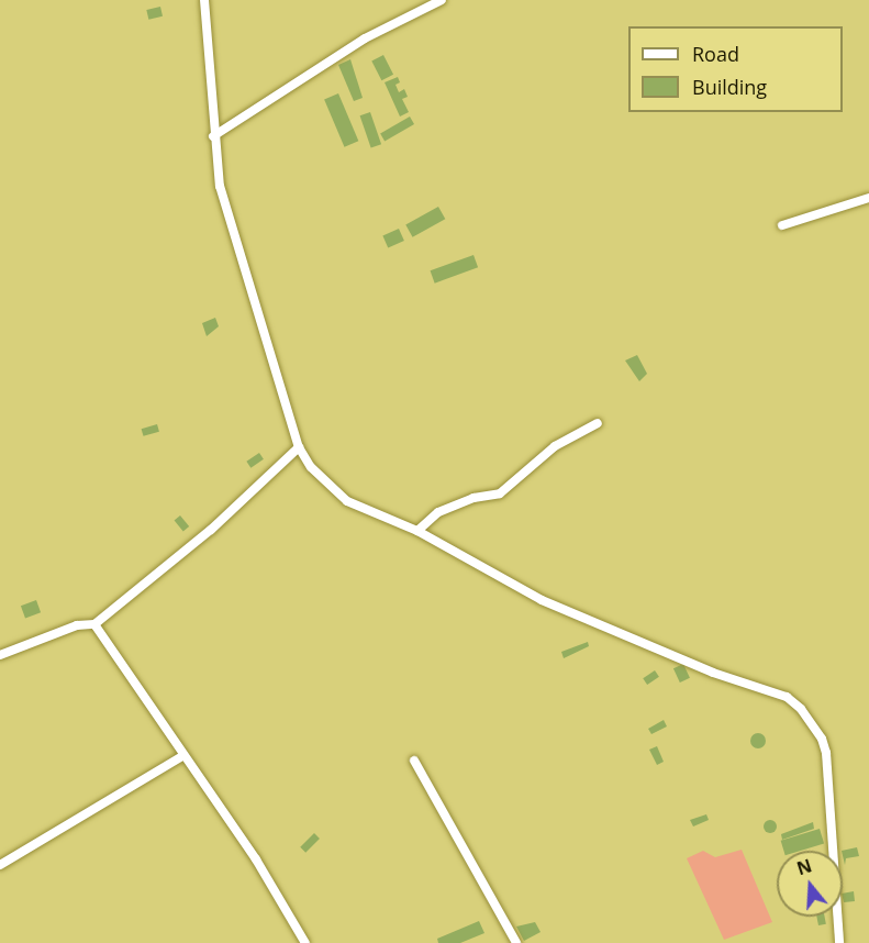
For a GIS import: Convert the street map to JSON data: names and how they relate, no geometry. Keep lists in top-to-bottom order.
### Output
{
  "legend": ["Road", "Building"],
  "north": "top"
}
